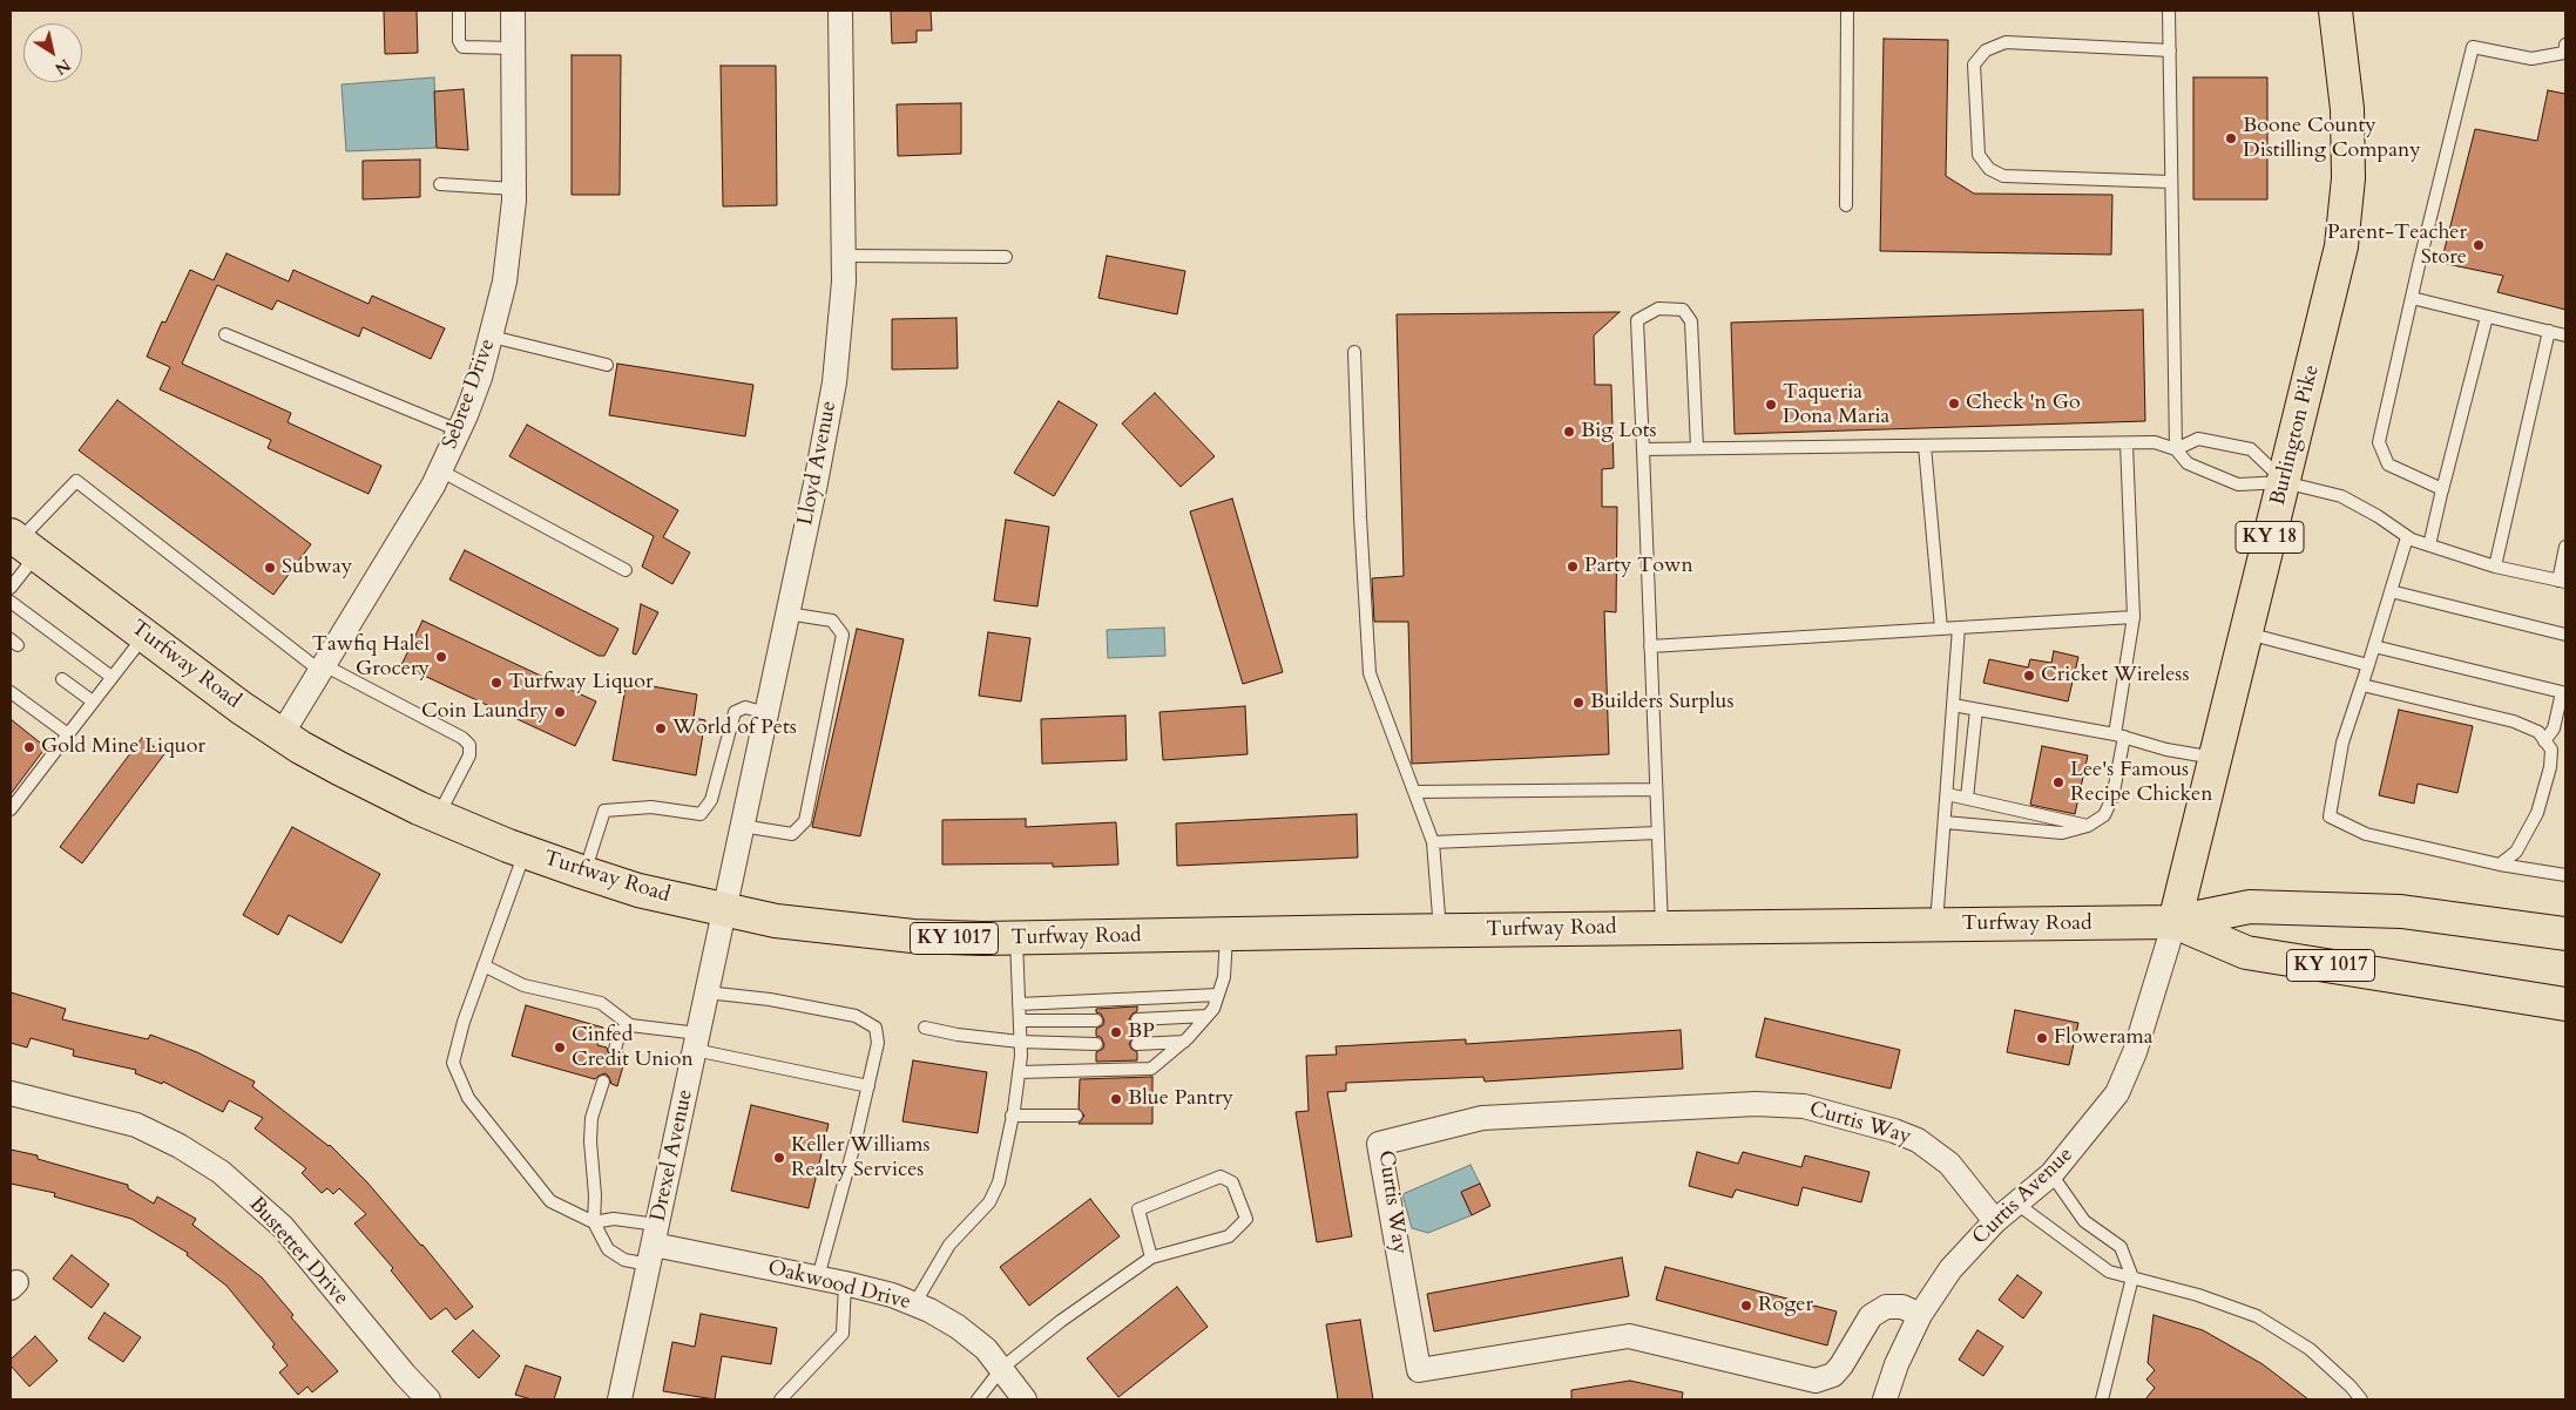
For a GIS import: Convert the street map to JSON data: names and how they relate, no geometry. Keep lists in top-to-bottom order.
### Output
{
  "streets": {
    "main road": [
      "Burlington Pike",
      "KY 18",
      "Turfway Road",
      "KY 1017"
    ],
    "street": [
      "Sebree Drive",
      "Lloyd Avenue",
      "Curtis Way",
      "Drexel Avenue",
      "Curtis Avenue",
      "Bustetter Drive",
      "Oakwood Drive"
    ]
  },
  "crossings": [
    ["Sebree Drive", "Turfway Road"],
    ["Burlington Pike", "Turfway Road"],
    ["Burlington Pike", "Curtis Avenue"],
    ["Lloyd Avenue", "Turfway Road"],
    ["Lloyd Avenue", "Drexel Avenue"],
    ["Turfway Road", "Drexel Avenue"],
    ["Turfway Road", "Curtis Avenue"],
    ["Curtis Way", "Curtis Avenue"],
    ["Drexel Avenue", "Oakwood Drive"]
  ],
  "places": [
    "Boone County Distilling Company",
    "Parent-Teacher Store",
    "Check 'n Go",
    "Taqueria Dona Maria",
    "Big Lots",
    "Party Town",
    "Subway",
    "Tawfiq Halel Grocery",
    "Cricket Wireless",
    "Turfway Liquor",
    "Builders Surplus",
    "Coin Laundry",
    "World of Pets",
    "Gold Mine Liquor",
    "Lee's Famous Recipe Chicken",
    "BP",
    "Flowerama",
    "Cinfed Credit Union",
    "Blue Pantry",
    "Keller Williams Realty Services",
    "Roger"
  ],
  "north": "bottom right"
}
